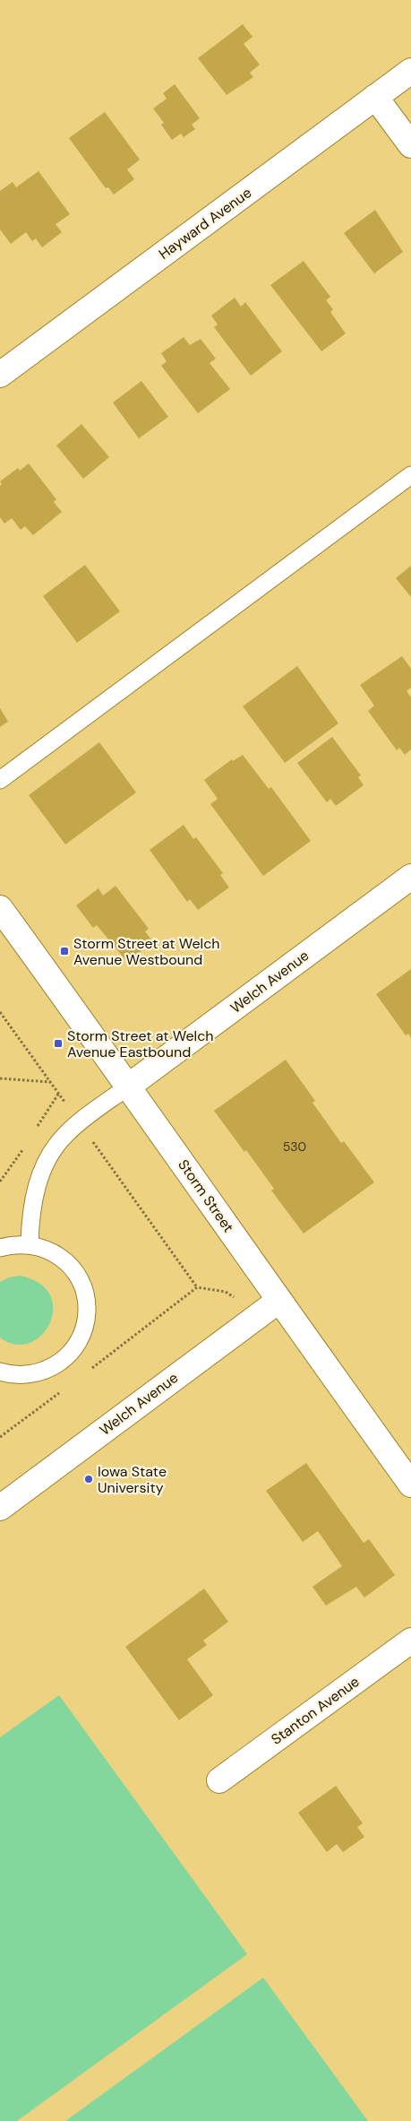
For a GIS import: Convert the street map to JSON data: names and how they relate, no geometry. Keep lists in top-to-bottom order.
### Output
{
  "streets": {
    "street": [
      "Hayward Avenue",
      "Welch Avenue",
      "Storm Street",
      "Stanton Avenue"
    ]
  },
  "crossings": [
    ["Welch Avenue", "Storm Street"]
  ],
  "places": {
    "transit": ["Storm Street at Welch Avenue Westbound", "Storm Street at Welch Avenue Eastbound"],
    "other": ["Iowa State University"]
  },
  "house_numbers": ["530"]
}
